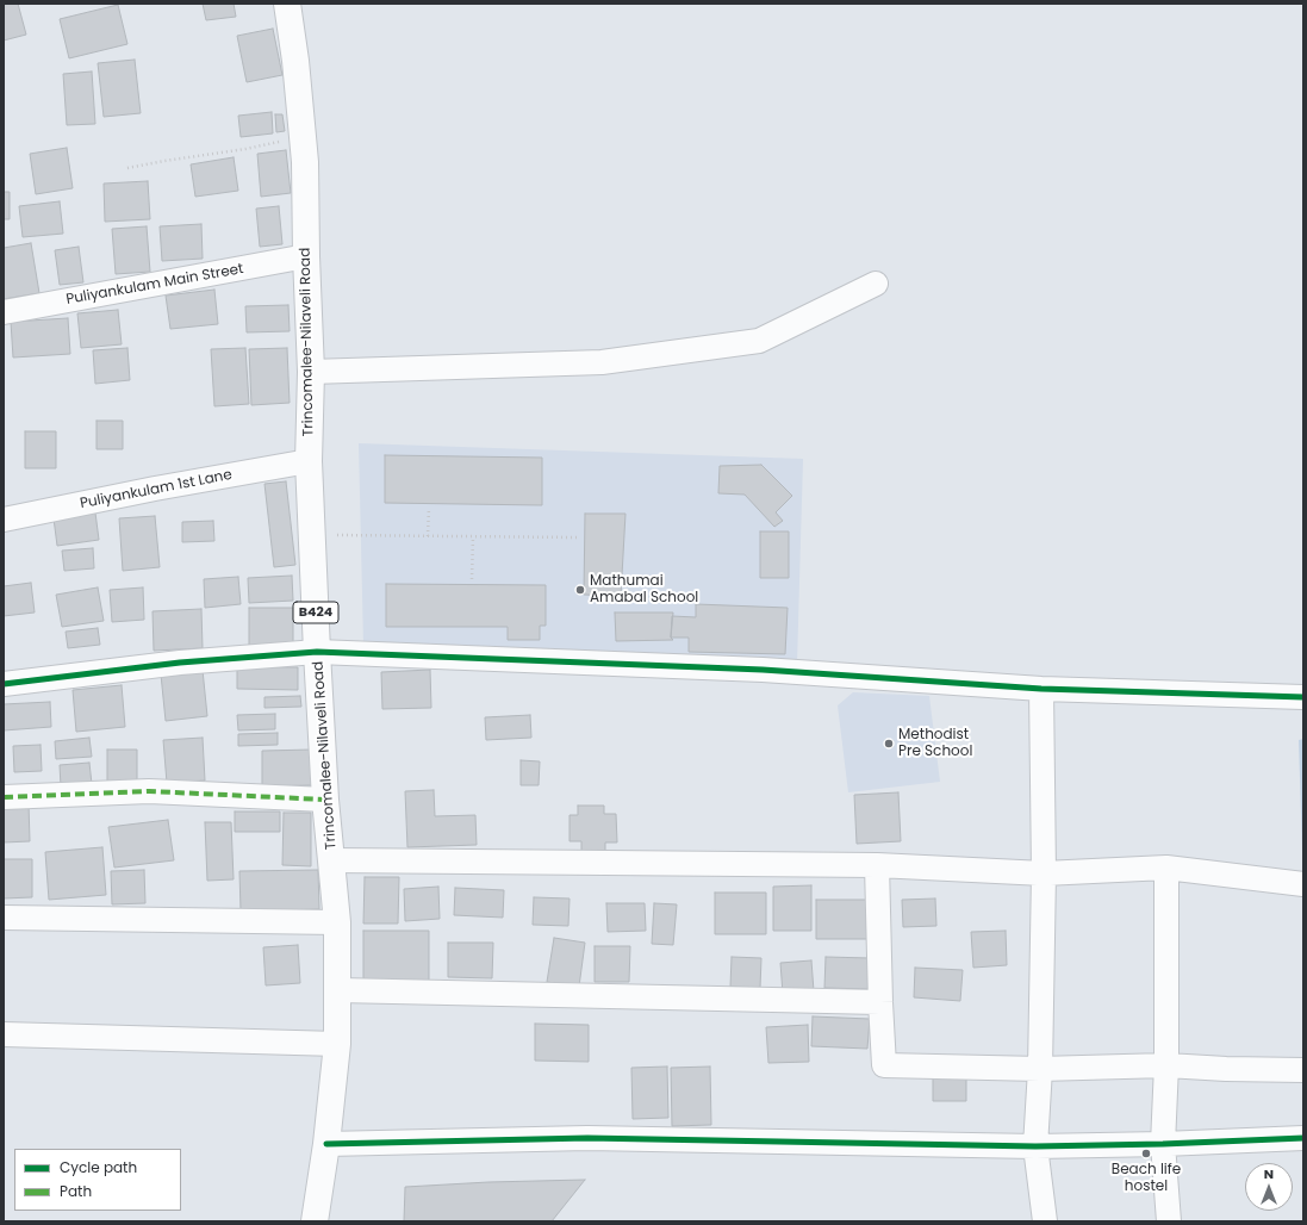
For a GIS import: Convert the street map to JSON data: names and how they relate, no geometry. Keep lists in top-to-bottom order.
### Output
{
  "streets": {
    "main road": ["Trincomalee-Nilaveli Road", "B424"],
    "street": ["Puliyankulam Main Street", "Puliyankulam 1st Lane"]
  },
  "crossings": [
    ["Puliyankulam Main Street", "Trincomalee-Nilaveli Road"],
    ["Trincomalee-Nilaveli Road", "Puliyankulam 1st Lane"]
  ],
  "places": ["Mathumai Amabal School", "Methodist Pre School", "Beach life hostel"],
  "legend": ["Cycle path", "Path"],
  "north": "top"
}
